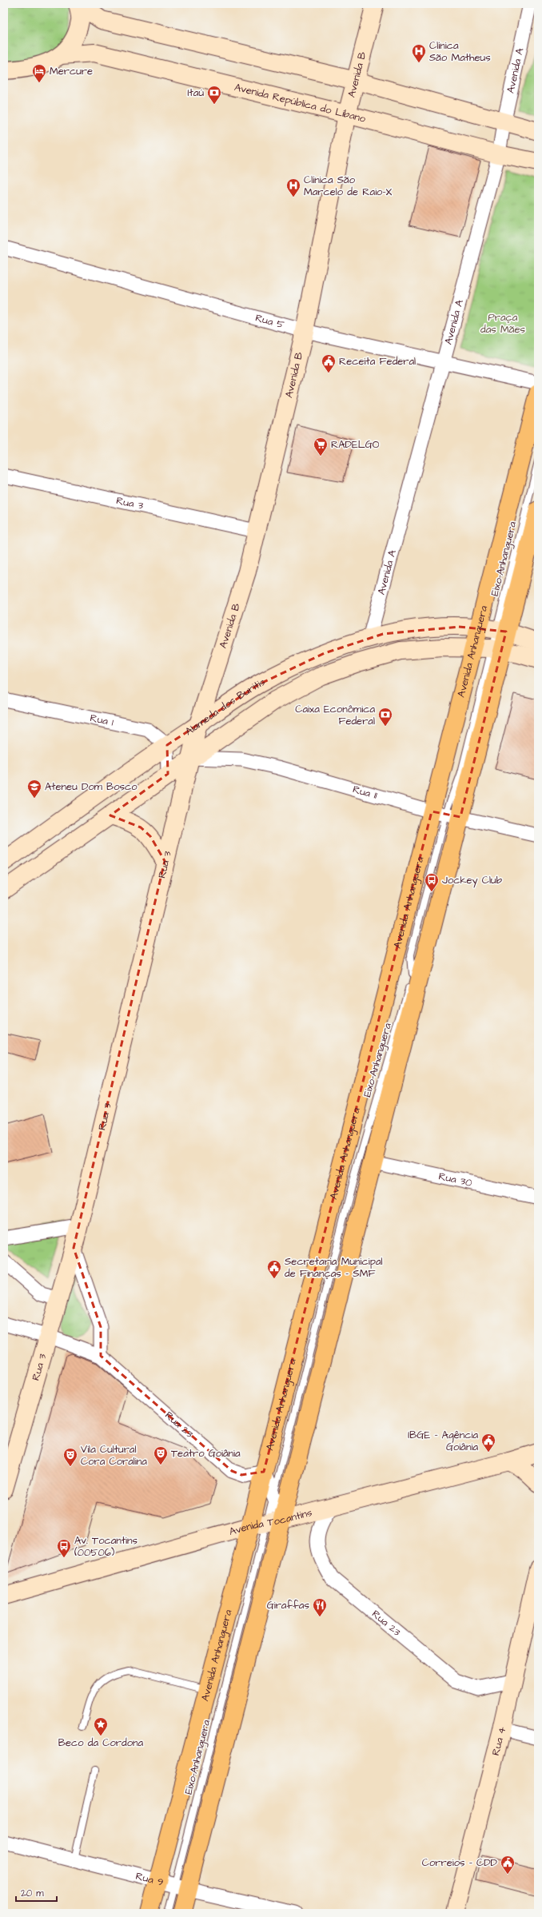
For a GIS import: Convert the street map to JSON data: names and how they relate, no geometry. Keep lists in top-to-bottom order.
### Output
{
  "streets": {
    "main road": [
      "Avenida B",
      "Avenida República do Líbano",
      "Rua 3",
      "Avenida Anhanguera",
      "Alameda dos Buritis",
      "Avenida Tocantins",
      "Rua 4"
    ],
    "street": [
      "Avenida A",
      "Rua 5",
      "Rua 1",
      "Rua 11",
      "Rua 30",
      "Rua 23",
      "Rua 9"
    ],
    "lane": ["Eixo-Anhanguera"]
  },
  "crossings": [
    ["Avenida A", "Avenida República do Líbano"],
    ["Avenida A", "Rua 5"],
    ["Avenida A", "Alameda dos Buritis"],
    ["Avenida B", "Avenida República do Líbano"],
    ["Avenida B", "Rua 5"],
    ["Avenida B", "Rua 3"],
    ["Avenida B", "Alameda dos Buritis"],
    ["Rua 3", "Alameda dos Buritis"],
    ["Rua 3", "Rua 11"],
    ["Rua 3", "Rua 23"],
    ["Eixo-Anhanguera", "Avenida Anhanguera"],
    ["Eixo-Anhanguera", "Alameda dos Buritis"],
    ["Eixo-Anhanguera", "Rua 11"],
    ["Avenida Anhanguera", "Alameda dos Buritis"],
    ["Avenida Anhanguera", "Rua 11"],
    ["Avenida Anhanguera", "Rua 30"],
    ["Avenida Anhanguera", "Rua 23"],
    ["Avenida Anhanguera", "Avenida Tocantins"],
    ["Avenida Anhanguera", "Rua 9"],
    ["Alameda dos Buritis", "Rua 1"],
    ["Alameda dos Buritis", "Rua 11"],
    ["Rua 23", "Avenida Tocantins"],
    ["Rua 23", "Rua 4"]
  ],
  "parks": ["Praça das Mães"],
  "places": {
    "hospital": ["Clínica São Matheus", "Clínica São Marcelo de Raio-X"],
    "hotel": ["Mercure"],
    "bank": ["Itaú", "Caixa Econômica Federal"],
    "public building": [
      "Receita Federal",
      "Secretaria Municipal de Finanças - SMF",
      "IBGE - Agência Goiânia",
      "Correios - CDD"
    ],
    "supermarket": ["RADELGO"],
    "school or university": ["Ateneu Dom Bosco"],
    "bus stop": ["Jockey Club", "Av. Tocantins (00506)"],
    "theatre": ["Teatro Goiânia", "Vila Cultural Cora Coralina"],
    "restaurant": ["Giraffas"],
    "place": ["Beco da Cordona"]
  },
  "scale_bar": "20 m"
}
